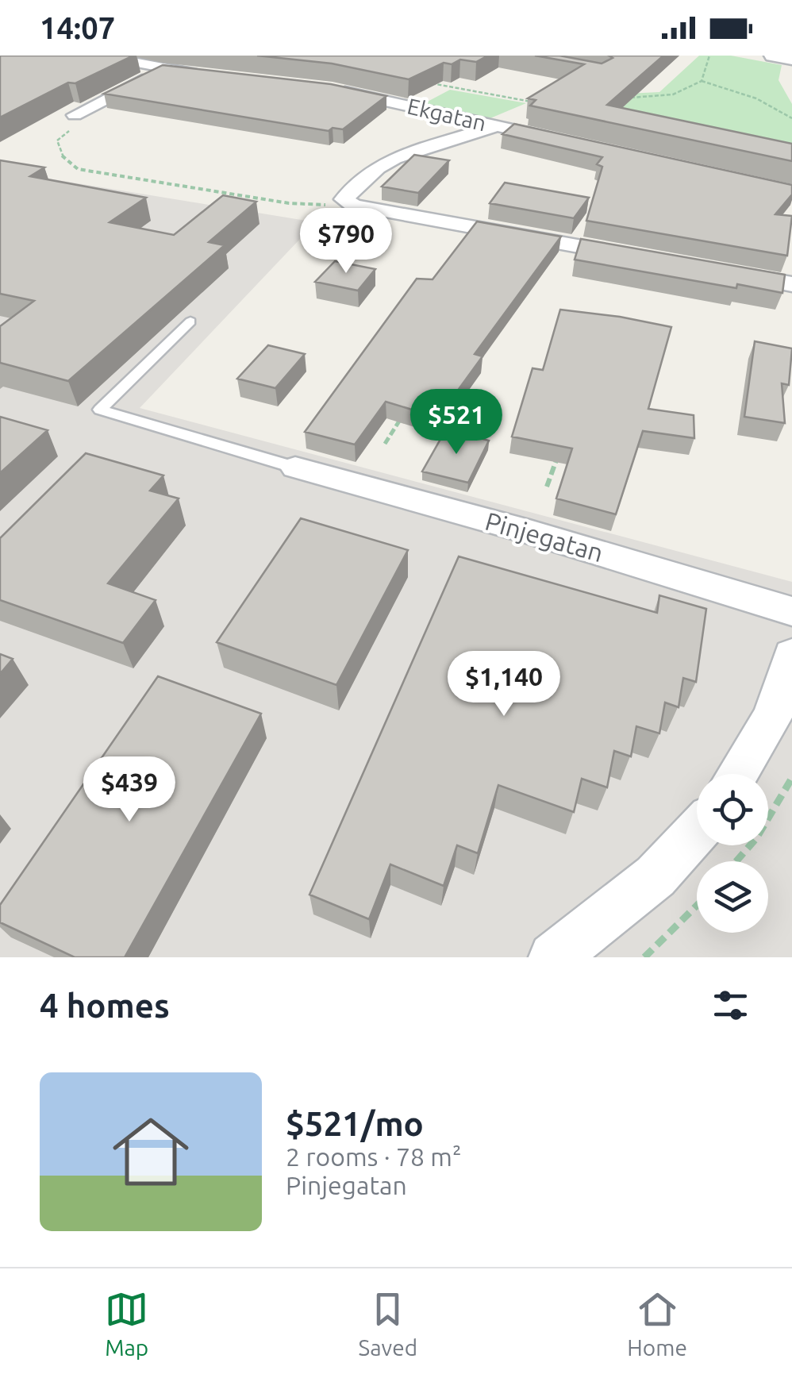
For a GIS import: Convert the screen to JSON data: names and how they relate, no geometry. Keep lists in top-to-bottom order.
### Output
{
  "streets": {
    "street": ["Ekgatan", "Pinjegatan"]
  },
  "page": {
    "status": "14:07",
    "price": [
      "$790",
      "$521",
      "$1,140",
      "$439"
    ],
    "heading": "4 homes",
    "list": [
      {
        "name": "$521/mo",
        "note": "2 rooms · 78 m² · Pinjegatan"
      }
    ],
    "tabs": ["Map", "Saved", "Home"]
  }
}
